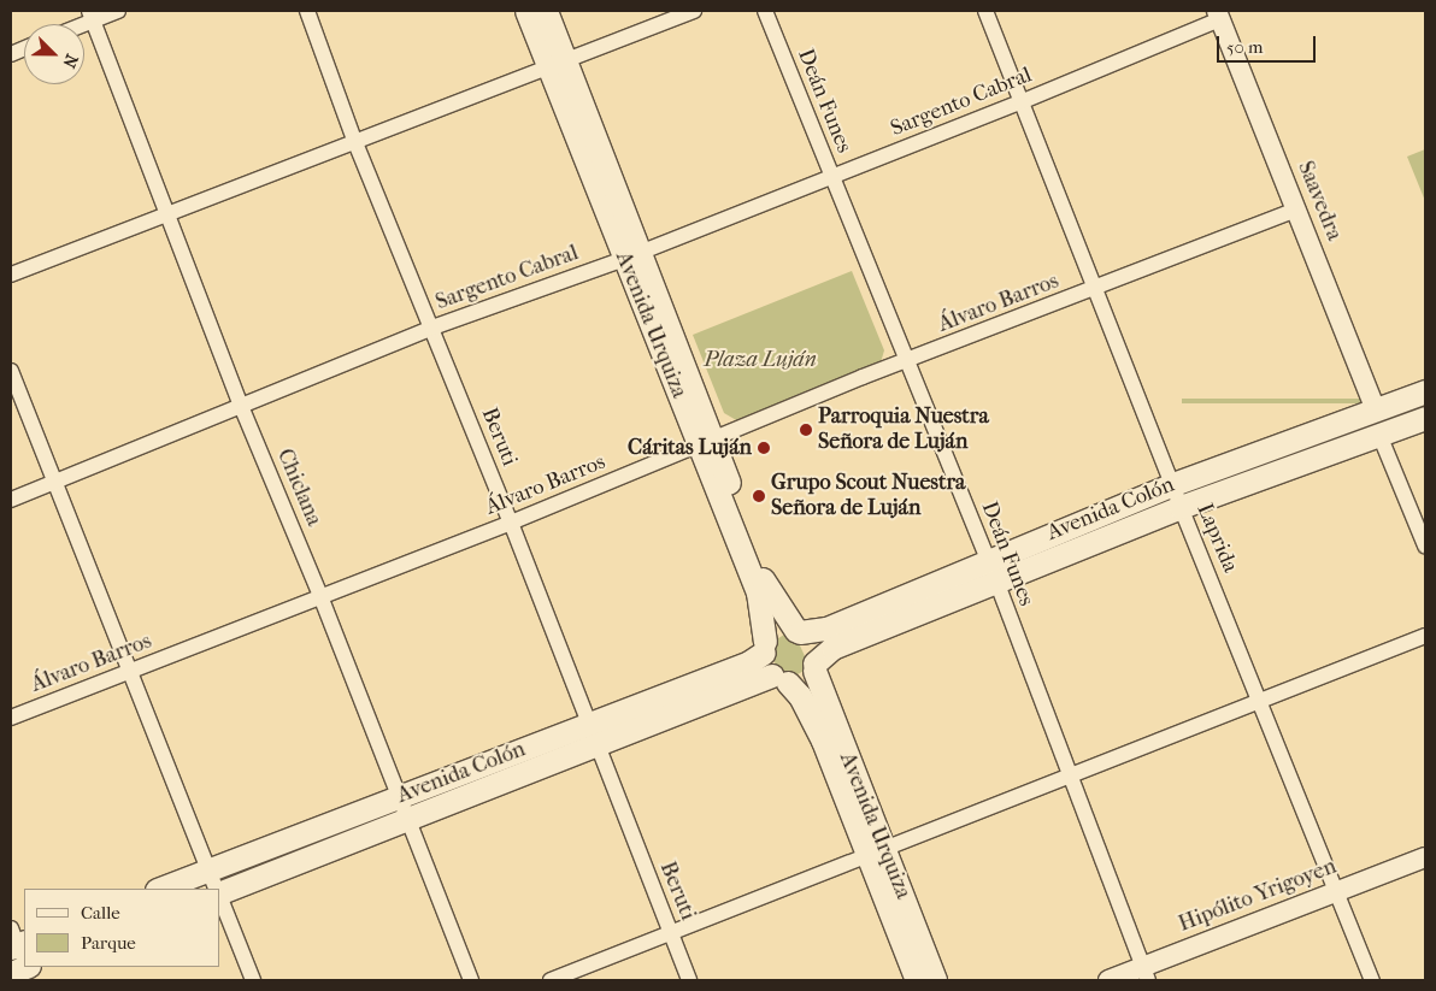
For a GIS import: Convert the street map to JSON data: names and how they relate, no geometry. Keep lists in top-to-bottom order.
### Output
{
  "streets": {
    "main road": ["Avenida Urquiza", "Avenida Colón"],
    "street": [
      "Deán Funes",
      "Sargento Cabral",
      "Saavedra",
      "Álvaro Barros",
      "Beruti",
      "Chiclana",
      "Laprida",
      "Hipólito Yrigoyen"
    ]
  },
  "crossings": [
    ["Deán Funes", "Sargento Cabral"],
    ["Deán Funes", "Álvaro Barros"],
    ["Deán Funes", "Avenida Colón"],
    ["Deán Funes", "Hipólito Yrigoyen"],
    ["Sargento Cabral", "Saavedra"],
    ["Sargento Cabral", "Avenida Urquiza"],
    ["Sargento Cabral", "Beruti"],
    ["Sargento Cabral", "Chiclana"],
    ["Sargento Cabral", "Laprida"],
    ["Saavedra", "Álvaro Barros"],
    ["Saavedra", "Avenida Colón"],
    ["Álvaro Barros", "Avenida Urquiza"],
    ["Álvaro Barros", "Beruti"],
    ["Álvaro Barros", "Chiclana"],
    ["Álvaro Barros", "Laprida"],
    ["Avenida Urquiza", "Avenida Colón"],
    ["Beruti", "Avenida Colón"],
    ["Chiclana", "Avenida Colón"],
    ["Avenida Colón", "Laprida"],
    ["Laprida", "Hipólito Yrigoyen"]
  ],
  "parks": ["Plaza Luján"],
  "places": ["Parroquia Nuestra Señora de Luján", "Cáritas Luján", "Grupo Scout Nuestra Señora de Luján"],
  "legend": ["Calle", "Parque"],
  "scale_bar": "50 m",
  "north": "bottom right"
}
